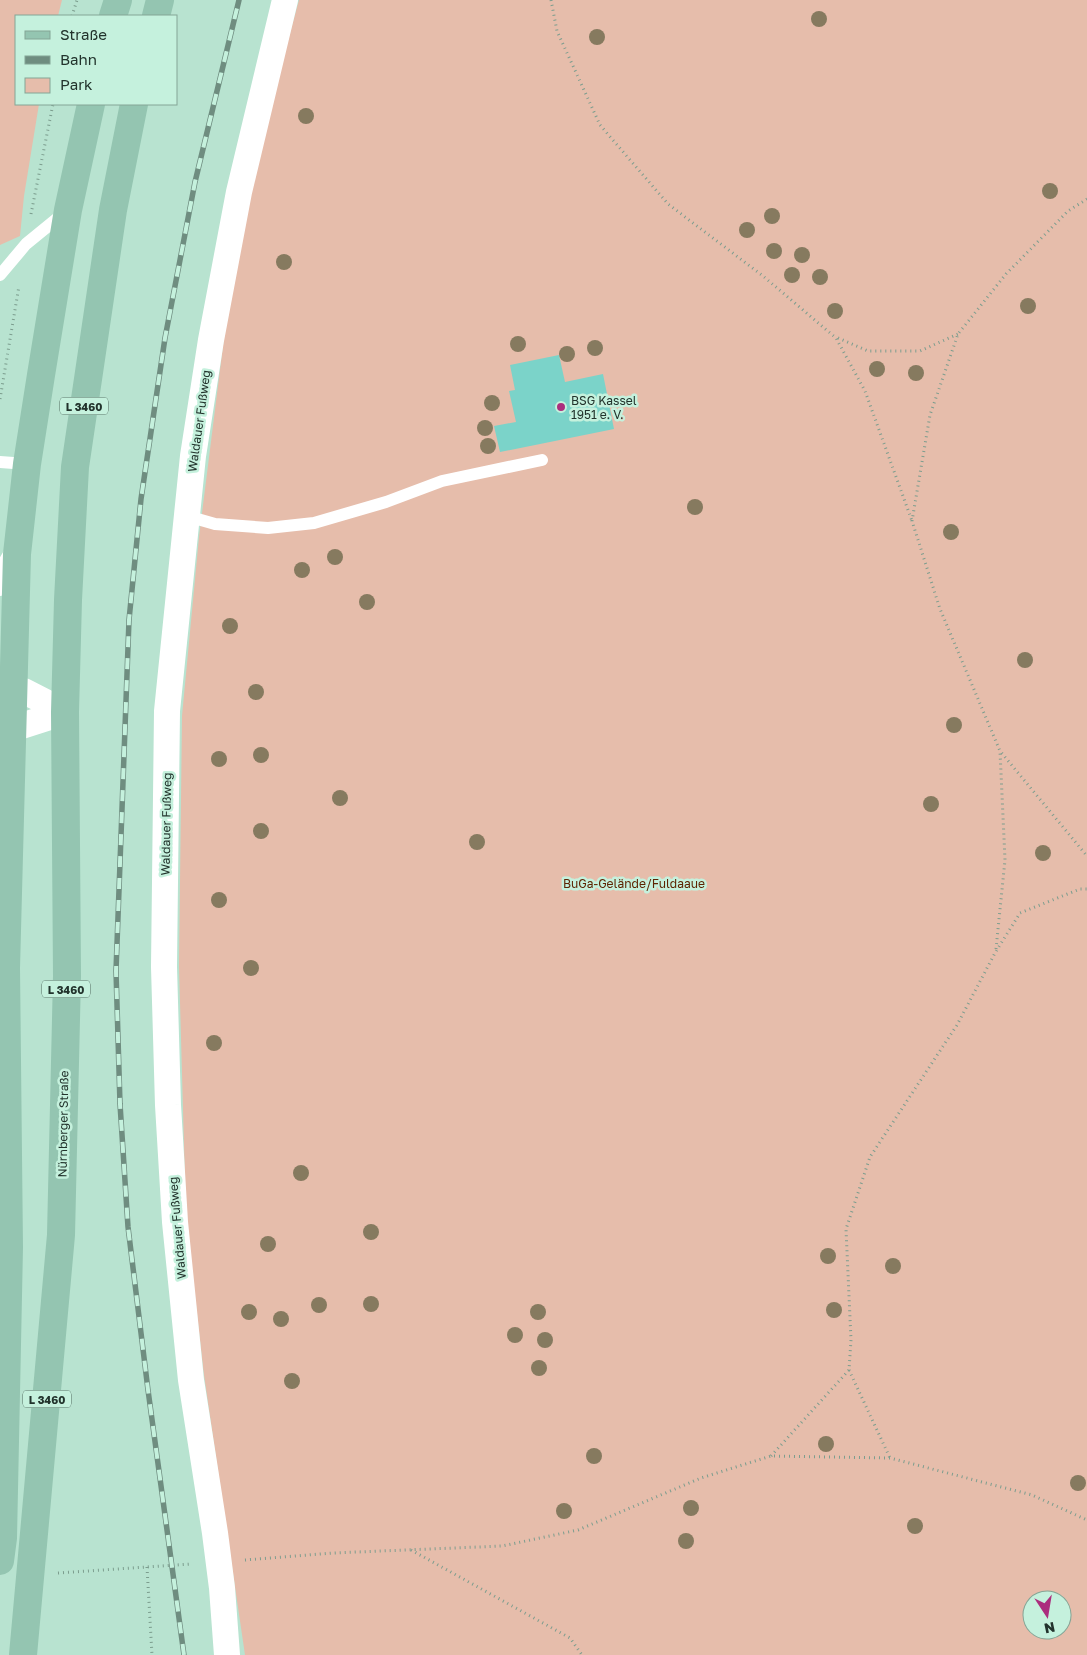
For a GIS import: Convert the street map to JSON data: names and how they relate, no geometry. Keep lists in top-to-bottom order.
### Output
{
  "streets": {
    "main road": ["L 3460", "Nürnberger Straße"],
    "street": ["Waldauer Fußweg"]
  },
  "crossings": [
    ["L 3460", "Nürnberger Straße"]
  ],
  "parks": ["BuGa-Gelände/Fuldaaue"],
  "places": ["BSG Kassel 1951 e. V."],
  "legend": ["Straße", "Bahn", "Park"],
  "north": "bottom"
}
